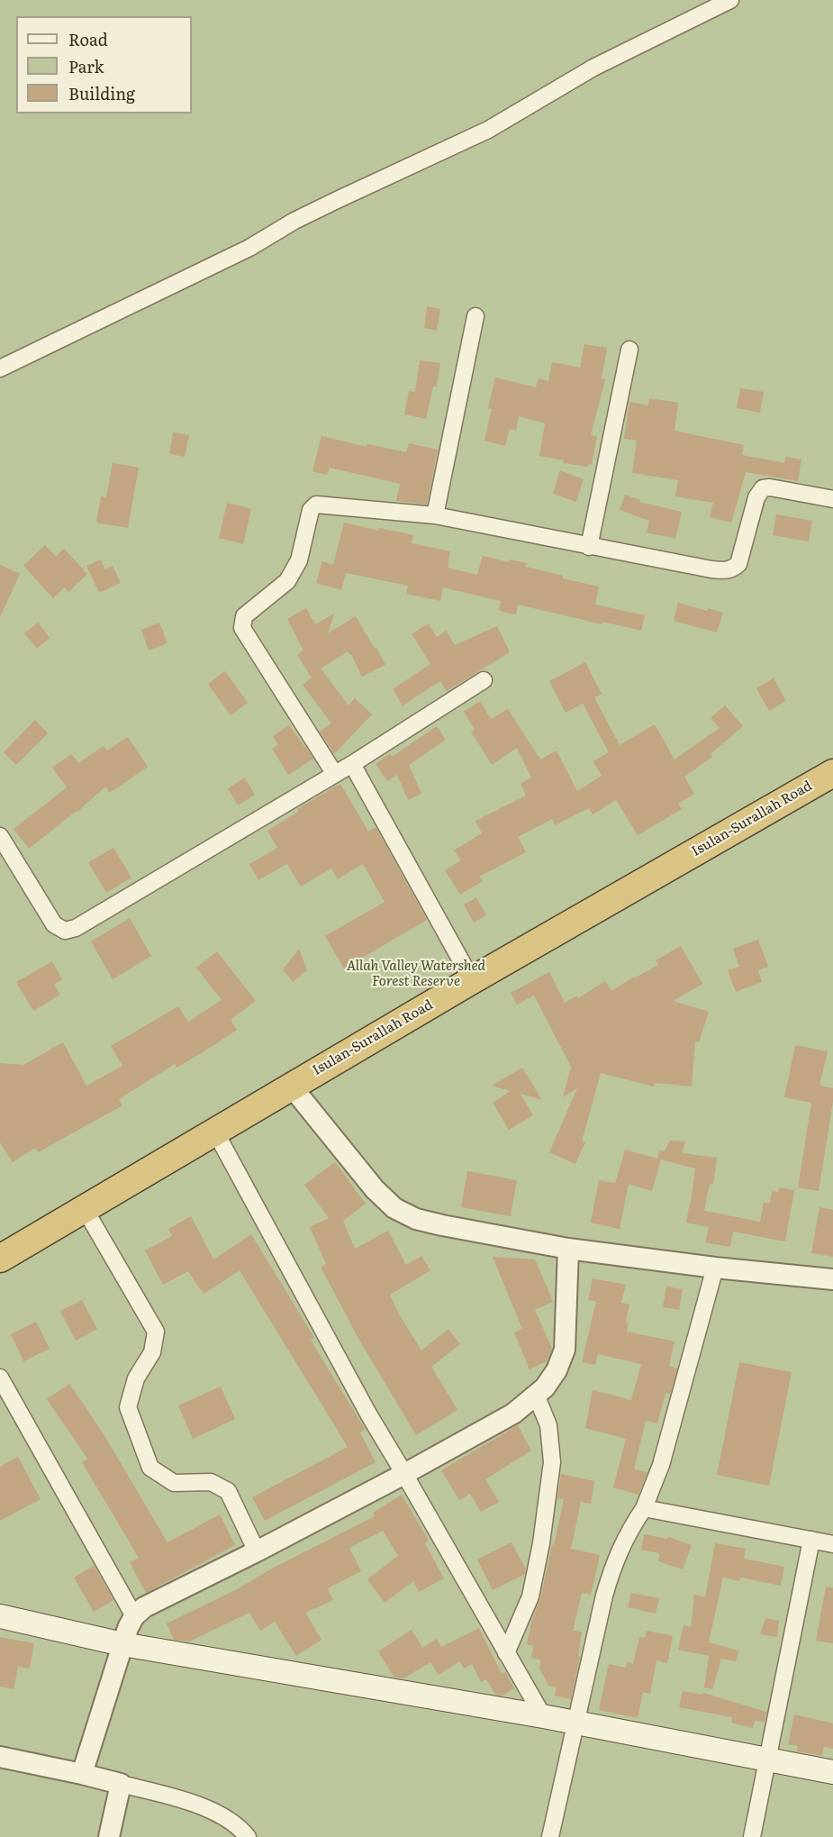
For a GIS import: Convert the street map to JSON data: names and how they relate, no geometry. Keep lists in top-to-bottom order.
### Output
{
  "streets": {
    "highway": ["Isulan-Surallah Road"]
  },
  "parks": ["Allah Valley Watershed Forest Reserve"],
  "legend": ["Road", "Park", "Building"]
}
